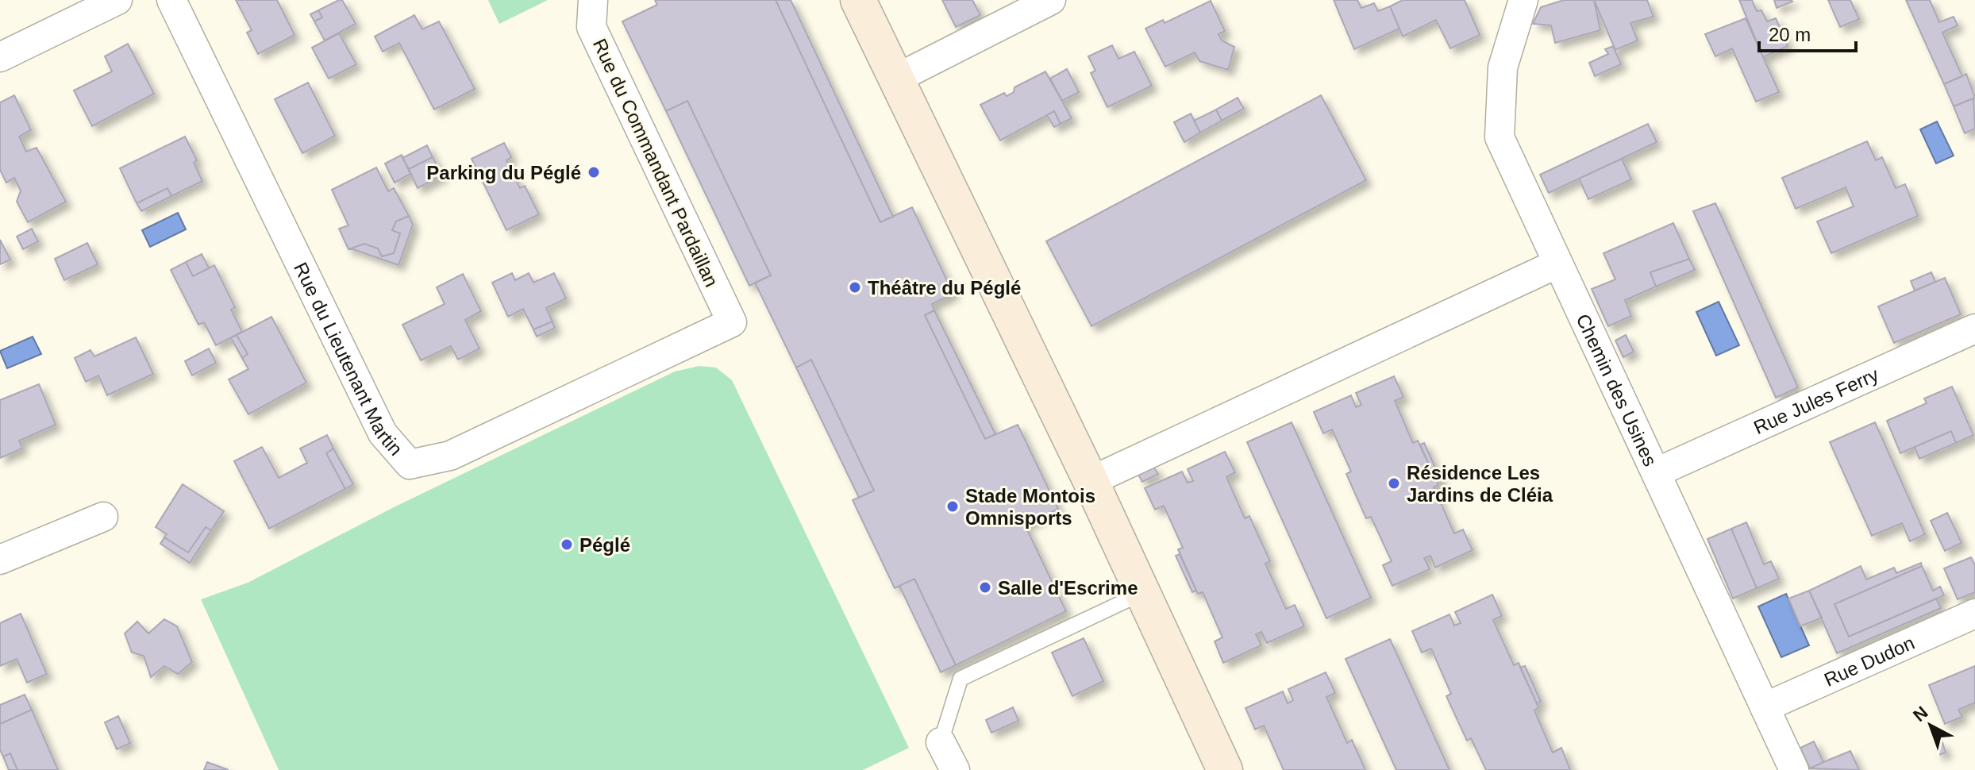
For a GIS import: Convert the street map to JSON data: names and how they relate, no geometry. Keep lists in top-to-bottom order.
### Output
{
  "streets": {
    "street": [
      "Rue du Commandant Pardaillan",
      "Rue du Lieutenant Martin",
      "Chemin des Usines",
      "Rue Jules Ferry",
      "Rue Dudon"
    ]
  },
  "crossings": [
    ["Rue du Commandant Pardaillan", "Rue du Lieutenant Martin"],
    ["Chemin des Usines", "Rue Jules Ferry"],
    ["Chemin des Usines", "Rue Dudon"]
  ],
  "places": [
    "Parking du Péglé",
    "Théâtre du Péglé",
    "Résidence Les Jardins de Cléia",
    "Stade Montois Omnisports",
    "Péglé",
    "Salle d'Escrime"
  ],
  "scale_bar": "20 m",
  "north": "top left"
}
